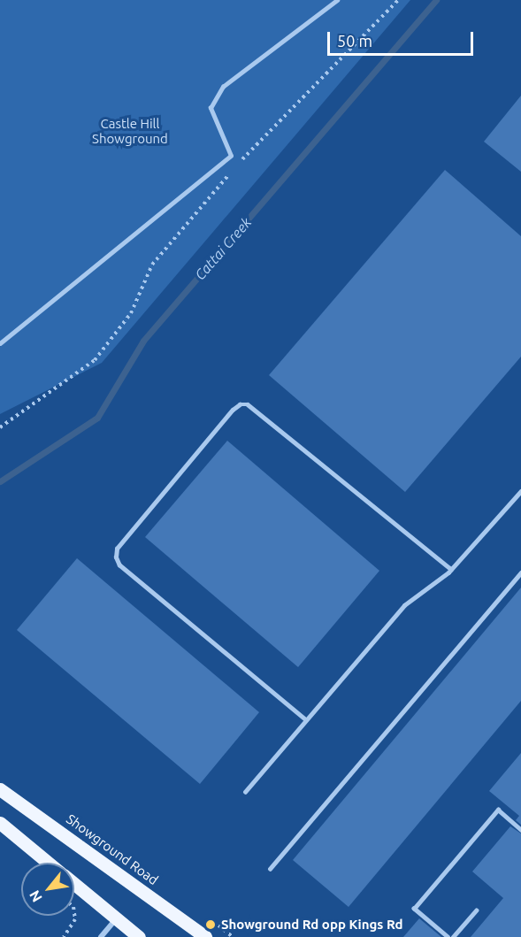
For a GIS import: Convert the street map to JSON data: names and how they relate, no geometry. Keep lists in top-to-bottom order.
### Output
{
  "streets": {
    "main road": ["Showground Road"]
  },
  "water": ["Cattai Creek"],
  "parks": ["Castle Hill Showground"],
  "places": ["Showground Rd opp Kings Rd"],
  "scale_bar": "50 m",
  "north": "bottom left"
}
